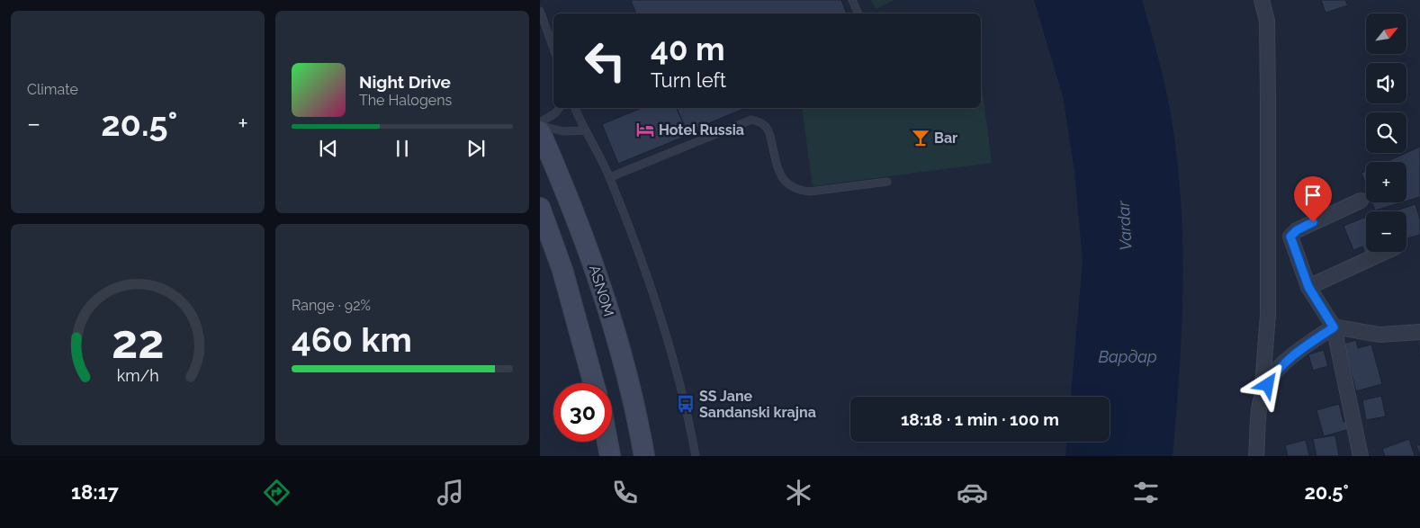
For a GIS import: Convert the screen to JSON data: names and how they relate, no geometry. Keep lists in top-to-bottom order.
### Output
{
  "streets": {
    "street": ["ASNOM"]
  },
  "water": ["Vardar", "Вардар"],
  "places": {
    "hotel": ["Hotel Russia"],
    "bar": ["Bar"],
    "bus stop": ["SS Jane Sandanski krajna"]
  },
  "north": "top right",
  "page": {
    "tile": [
      "Climate",
      ["Range · 92%", "460 km"]
    ],
    "map_buttons": ["+", "−"],
    "turn": ["40 m", "Turn left"],
    "song": ["Night Drive", "The Halogens"],
    "heat": ["−", "20.5°", "+"],
    "limit": "30",
    "trip": "18:18 · 1 min · 100 m",
    "tabs": ["18:17", "20.5°"],
    "gauge": ["22", "km/h"]
  }
}
